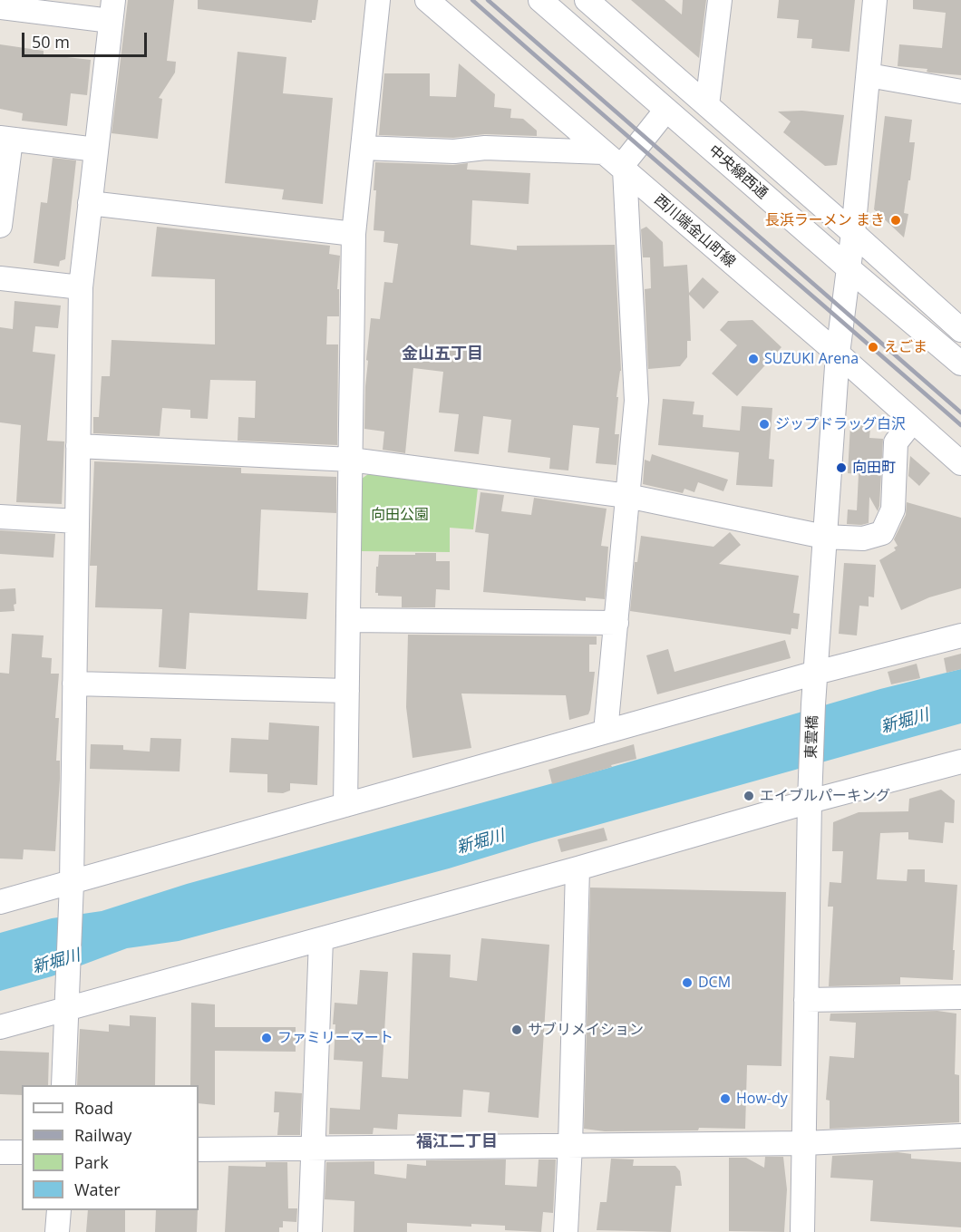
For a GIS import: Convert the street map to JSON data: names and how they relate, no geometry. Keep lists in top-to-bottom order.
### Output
{
  "streets": {
    "street": ["中央線西通", "西川端金山町線", "東雲橋"]
  },
  "crossings": [
    ["中央線西通", "東雲橋"],
    ["西川端金山町線", "東雲橋"]
  ],
  "districts": ["金山五丁目", "福江二丁目"],
  "water": ["新堀川"],
  "parks": ["向田公園"],
  "places": [
    "長浜ラーメン まき",
    "えごま",
    "SUZUKI Arena",
    "ジップドラッグ白沢",
    "向田町",
    "エイブルパーキング",
    "DCM",
    "サブリメイション",
    "ファミリーマート",
    "How-dy"
  ],
  "legend": [
    "Road",
    "Railway",
    "Park",
    "Water"
  ],
  "scale_bar": "50 m"
}
